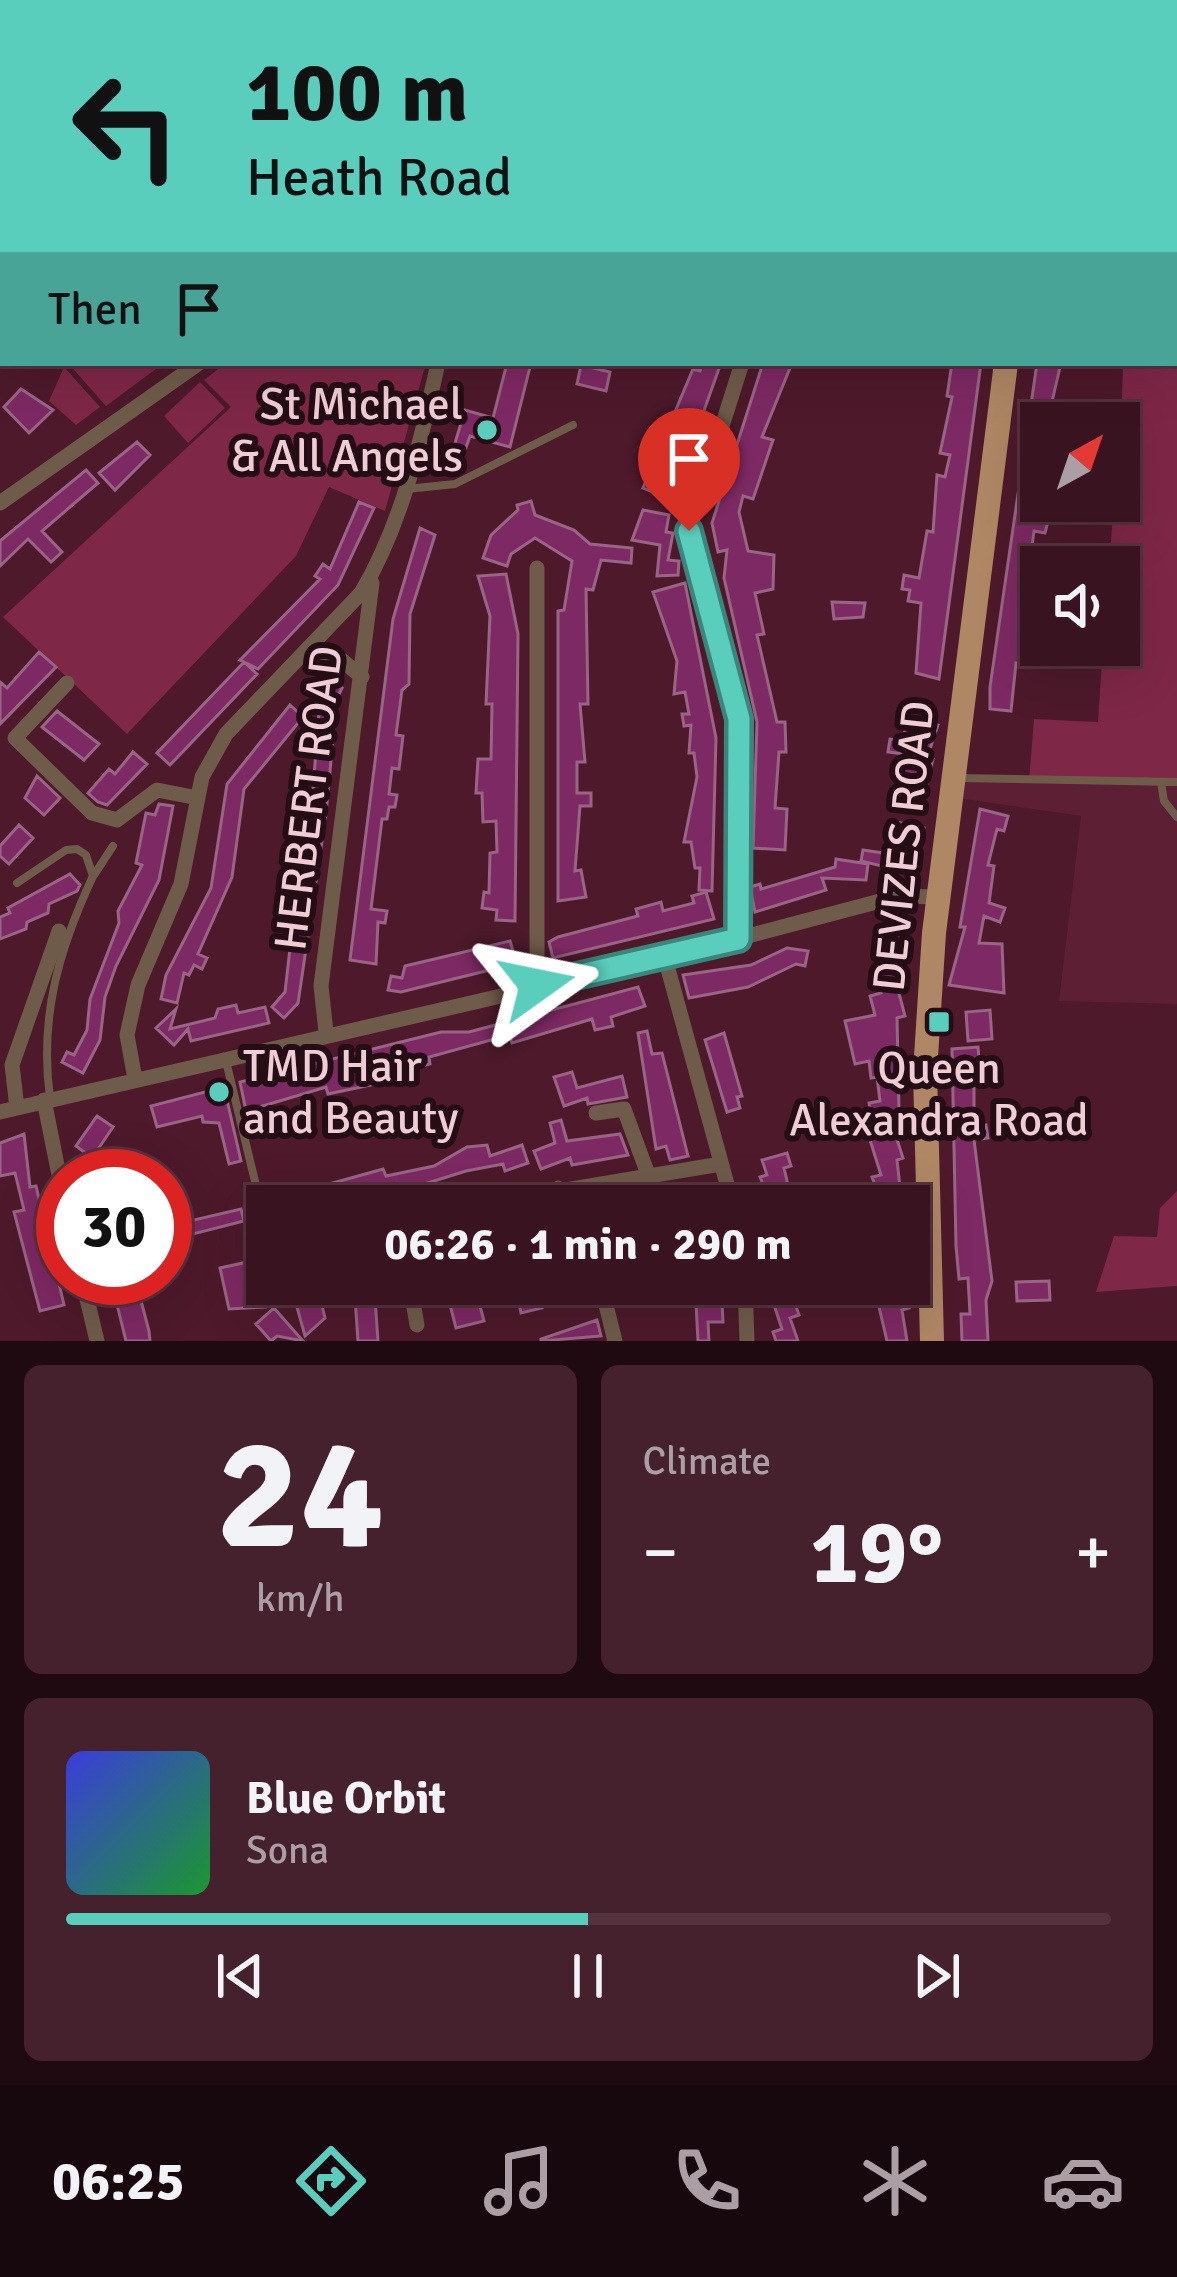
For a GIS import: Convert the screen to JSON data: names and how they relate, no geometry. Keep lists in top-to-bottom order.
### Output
{
  "streets": {
    "main road": ["DEVIZES ROAD"],
    "street": ["HERBERT ROAD"]
  },
  "places": {
    "other": ["St Michael & All Angels", "TMD Hair and Beauty"],
    "transit": ["Queen Alexandra Road"]
  },
  "north": "top right",
  "page": {
    "turn": ["100 m", "Heath Road"],
    "then": "Then",
    "limit": "30",
    "trip": "06:26 · 1 min · 290 m",
    "tile": [
      ["24", "km/h"],
      "Climate"
    ],
    "heat": ["−", "19°", "+"],
    "song": ["Blue Orbit", "Sona"],
    "tabs": "06:25"
  }
}
